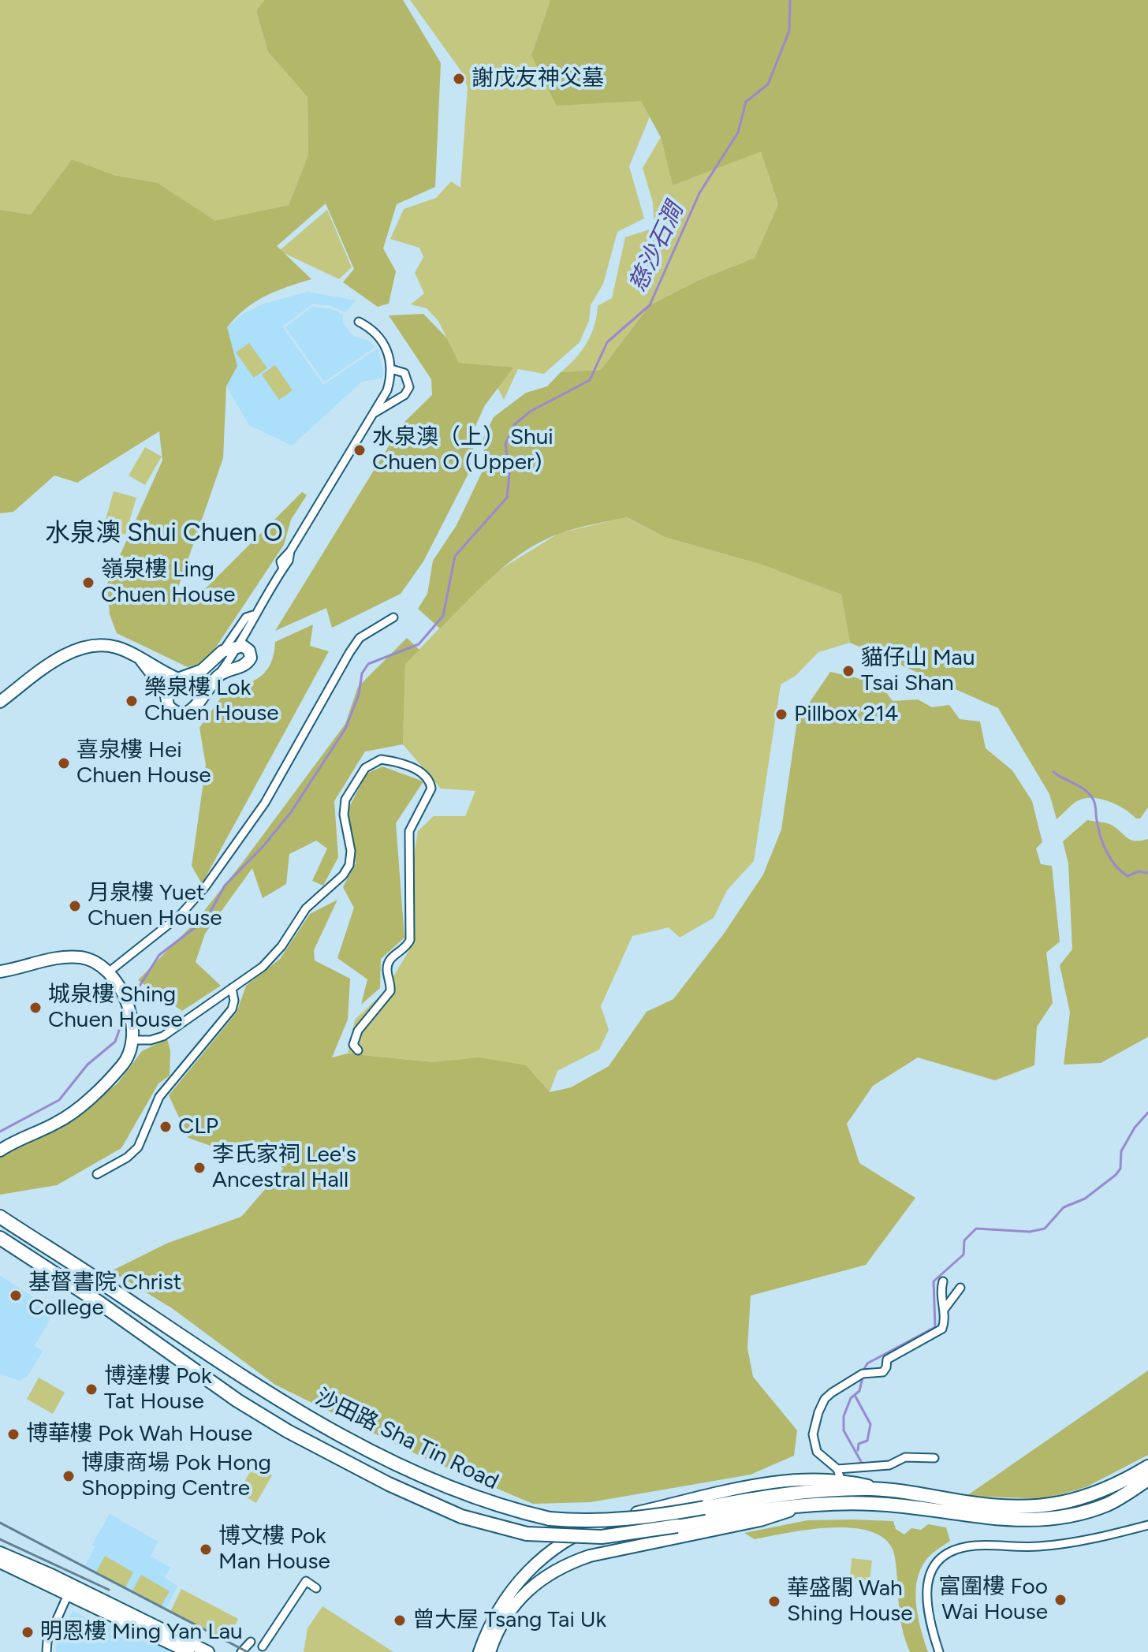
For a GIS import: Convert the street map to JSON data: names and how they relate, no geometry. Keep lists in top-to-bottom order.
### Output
{
  "streets": {
    "highway": ["沙田路 Sha Tin Road"]
  },
  "districts": ["水泉澳 Shui Chuen O"],
  "water": ["慈沙石澗"],
  "places": [
    "謝戊友神父墓",
    "水泉澳（上） Shui Chuen O (Upper)",
    "嶺泉樓 Ling Chuen House",
    "貓仔山 Mau Tsai Shan",
    "樂泉樓 Lok Chuen House",
    "Pillbox 214",
    "喜泉樓 Hei Chuen House",
    "月泉樓 Yuet Chuen House",
    "城泉樓 Shing Chuen House",
    "CLP",
    "李氏家祠 Lee's Ancestral Hall",
    "基督書院 Christ College",
    "博達樓 Pok Tat House",
    "博華樓 Pok Wah House",
    "博康商場 Pok Hong Shopping Centre",
    "博文樓 Pok Man House",
    "富圍樓 Foo Wai House",
    "華盛閣 Wah Shing House",
    "曾大屋 Tsang Tai Uk",
    "明恩樓 Ming Yan Lau"
  ]
}
